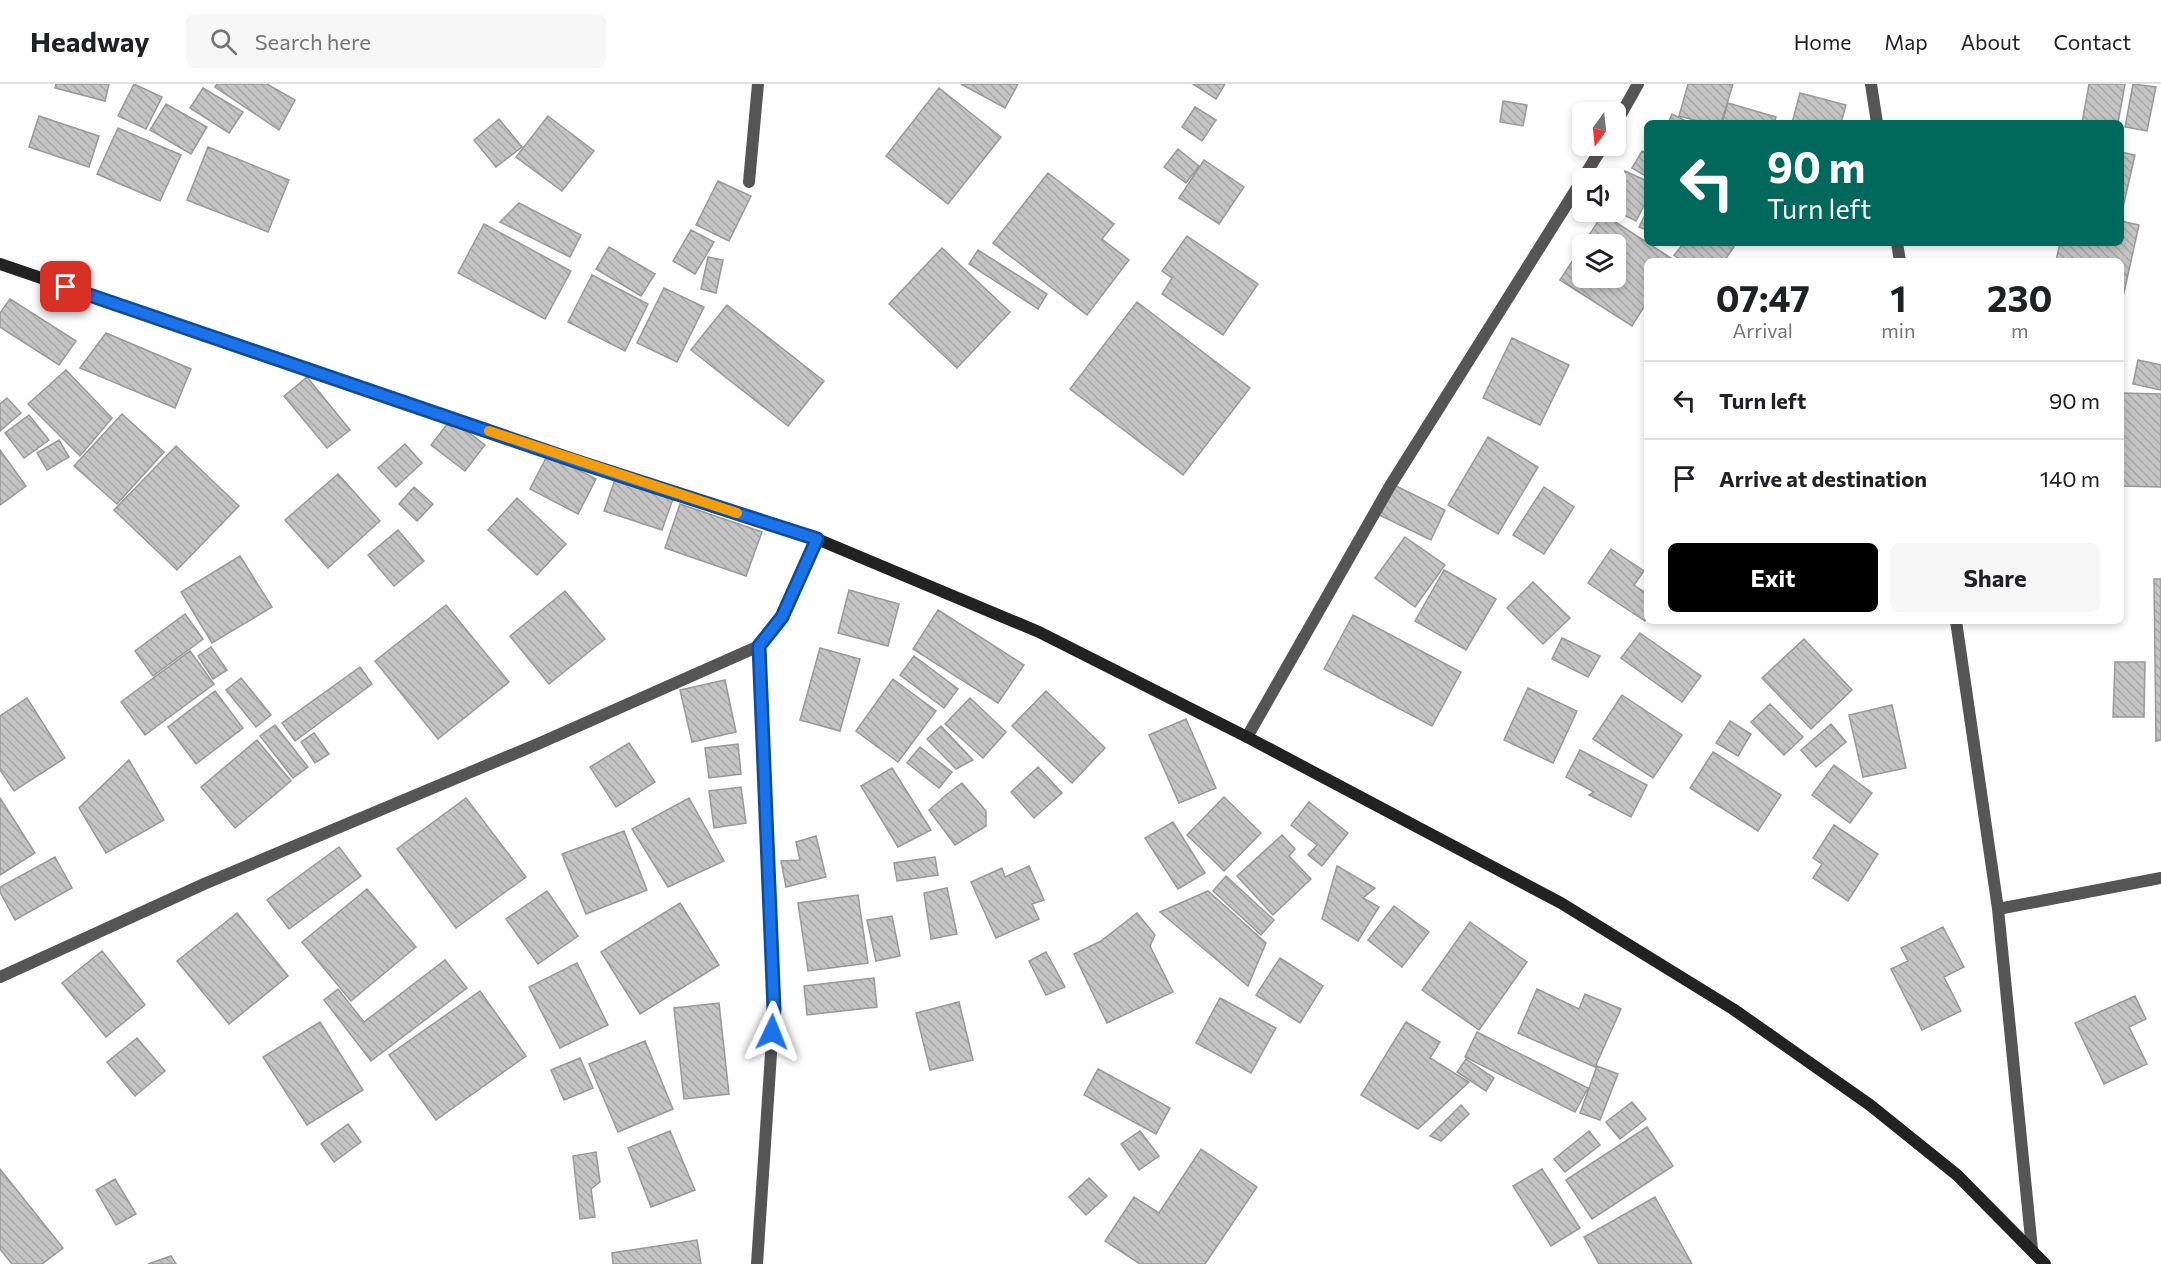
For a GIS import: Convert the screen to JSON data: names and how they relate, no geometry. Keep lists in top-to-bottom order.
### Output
{
  "north": "bottom",
  "page": {
    "header": "Headway",
    "search": "Search here",
    "nav": [
      "Home",
      "Map",
      "About",
      "Contact"
    ],
    "turn": ["90 m", "Turn left"],
    "eta": [
      "07:47",
      "Arrival",
      "1",
      "min",
      "230",
      "m"
    ],
    "list": [
      {
        "name": "Turn left",
        "value": "90 m"
      },
      {
        "name": "Arrive at destination",
        "value": "140 m"
      }
    ],
    "buttons": ["Exit", "Share"]
  }
}
